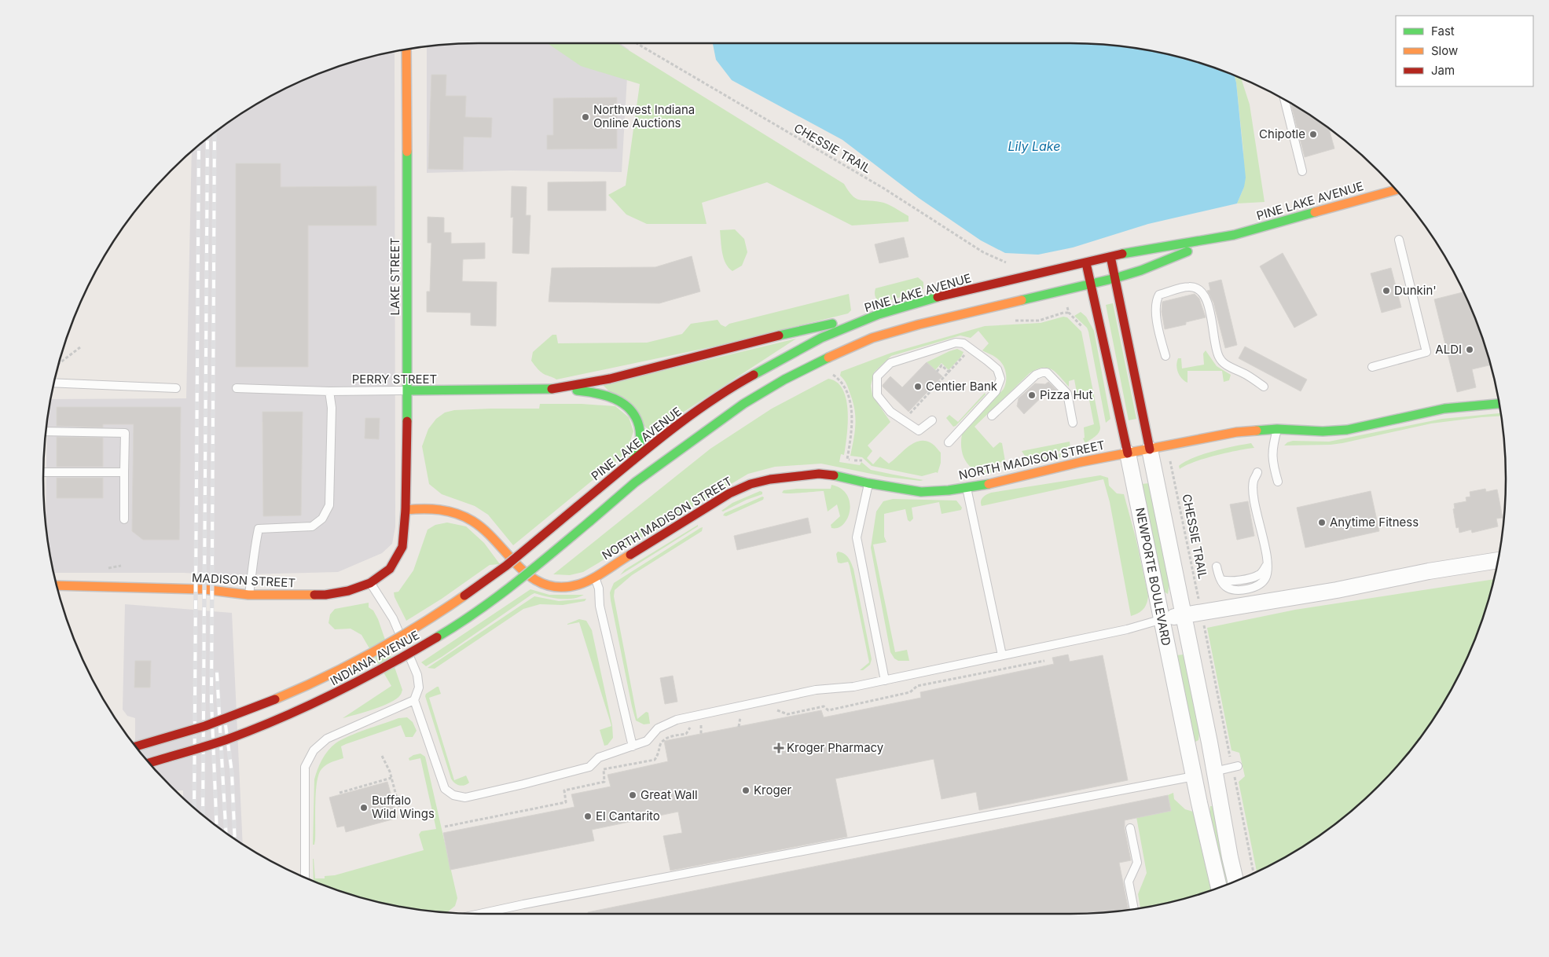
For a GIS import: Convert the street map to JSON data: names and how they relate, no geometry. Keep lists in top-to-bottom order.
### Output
{
  "streets": {
    "main road": [
      "PINE LAKE AVENUE",
      "LAKE STREET",
      "PERRY STREET",
      "NORTH MADISON STREET",
      "NEWPORTE BOULEVARD",
      "MADISON STREET",
      "INDIANA AVENUE"
    ],
    "path": ["CHESSIE TRAIL"]
  },
  "crossings": [
    ["PINE LAKE AVENUE", "NEWPORTE BOULEVARD"],
    ["PINE LAKE AVENUE", "INDIANA AVENUE"],
    ["LAKE STREET", "PERRY STREET"],
    ["LAKE STREET", "NORTH MADISON STREET"],
    ["LAKE STREET", "MADISON STREET"],
    ["NORTH MADISON STREET", "NEWPORTE BOULEVARD"],
    ["NORTH MADISON STREET", "MADISON STREET"]
  ],
  "water": ["Lily Lake"],
  "places": {
    "other": [
      "Northwest Indiana Online Auctions",
      "Chipotle",
      "Dunkin'",
      "ALDI",
      "Centier Bank",
      "Pizza Hut",
      "Anytime Fitness",
      "Kroger",
      "Great Wall",
      "Buffalo Wild Wings",
      "El Cantarito"
    ],
    "health": ["Kroger Pharmacy"]
  },
  "legend": ["Fast", "Slow", "Jam"]
}
